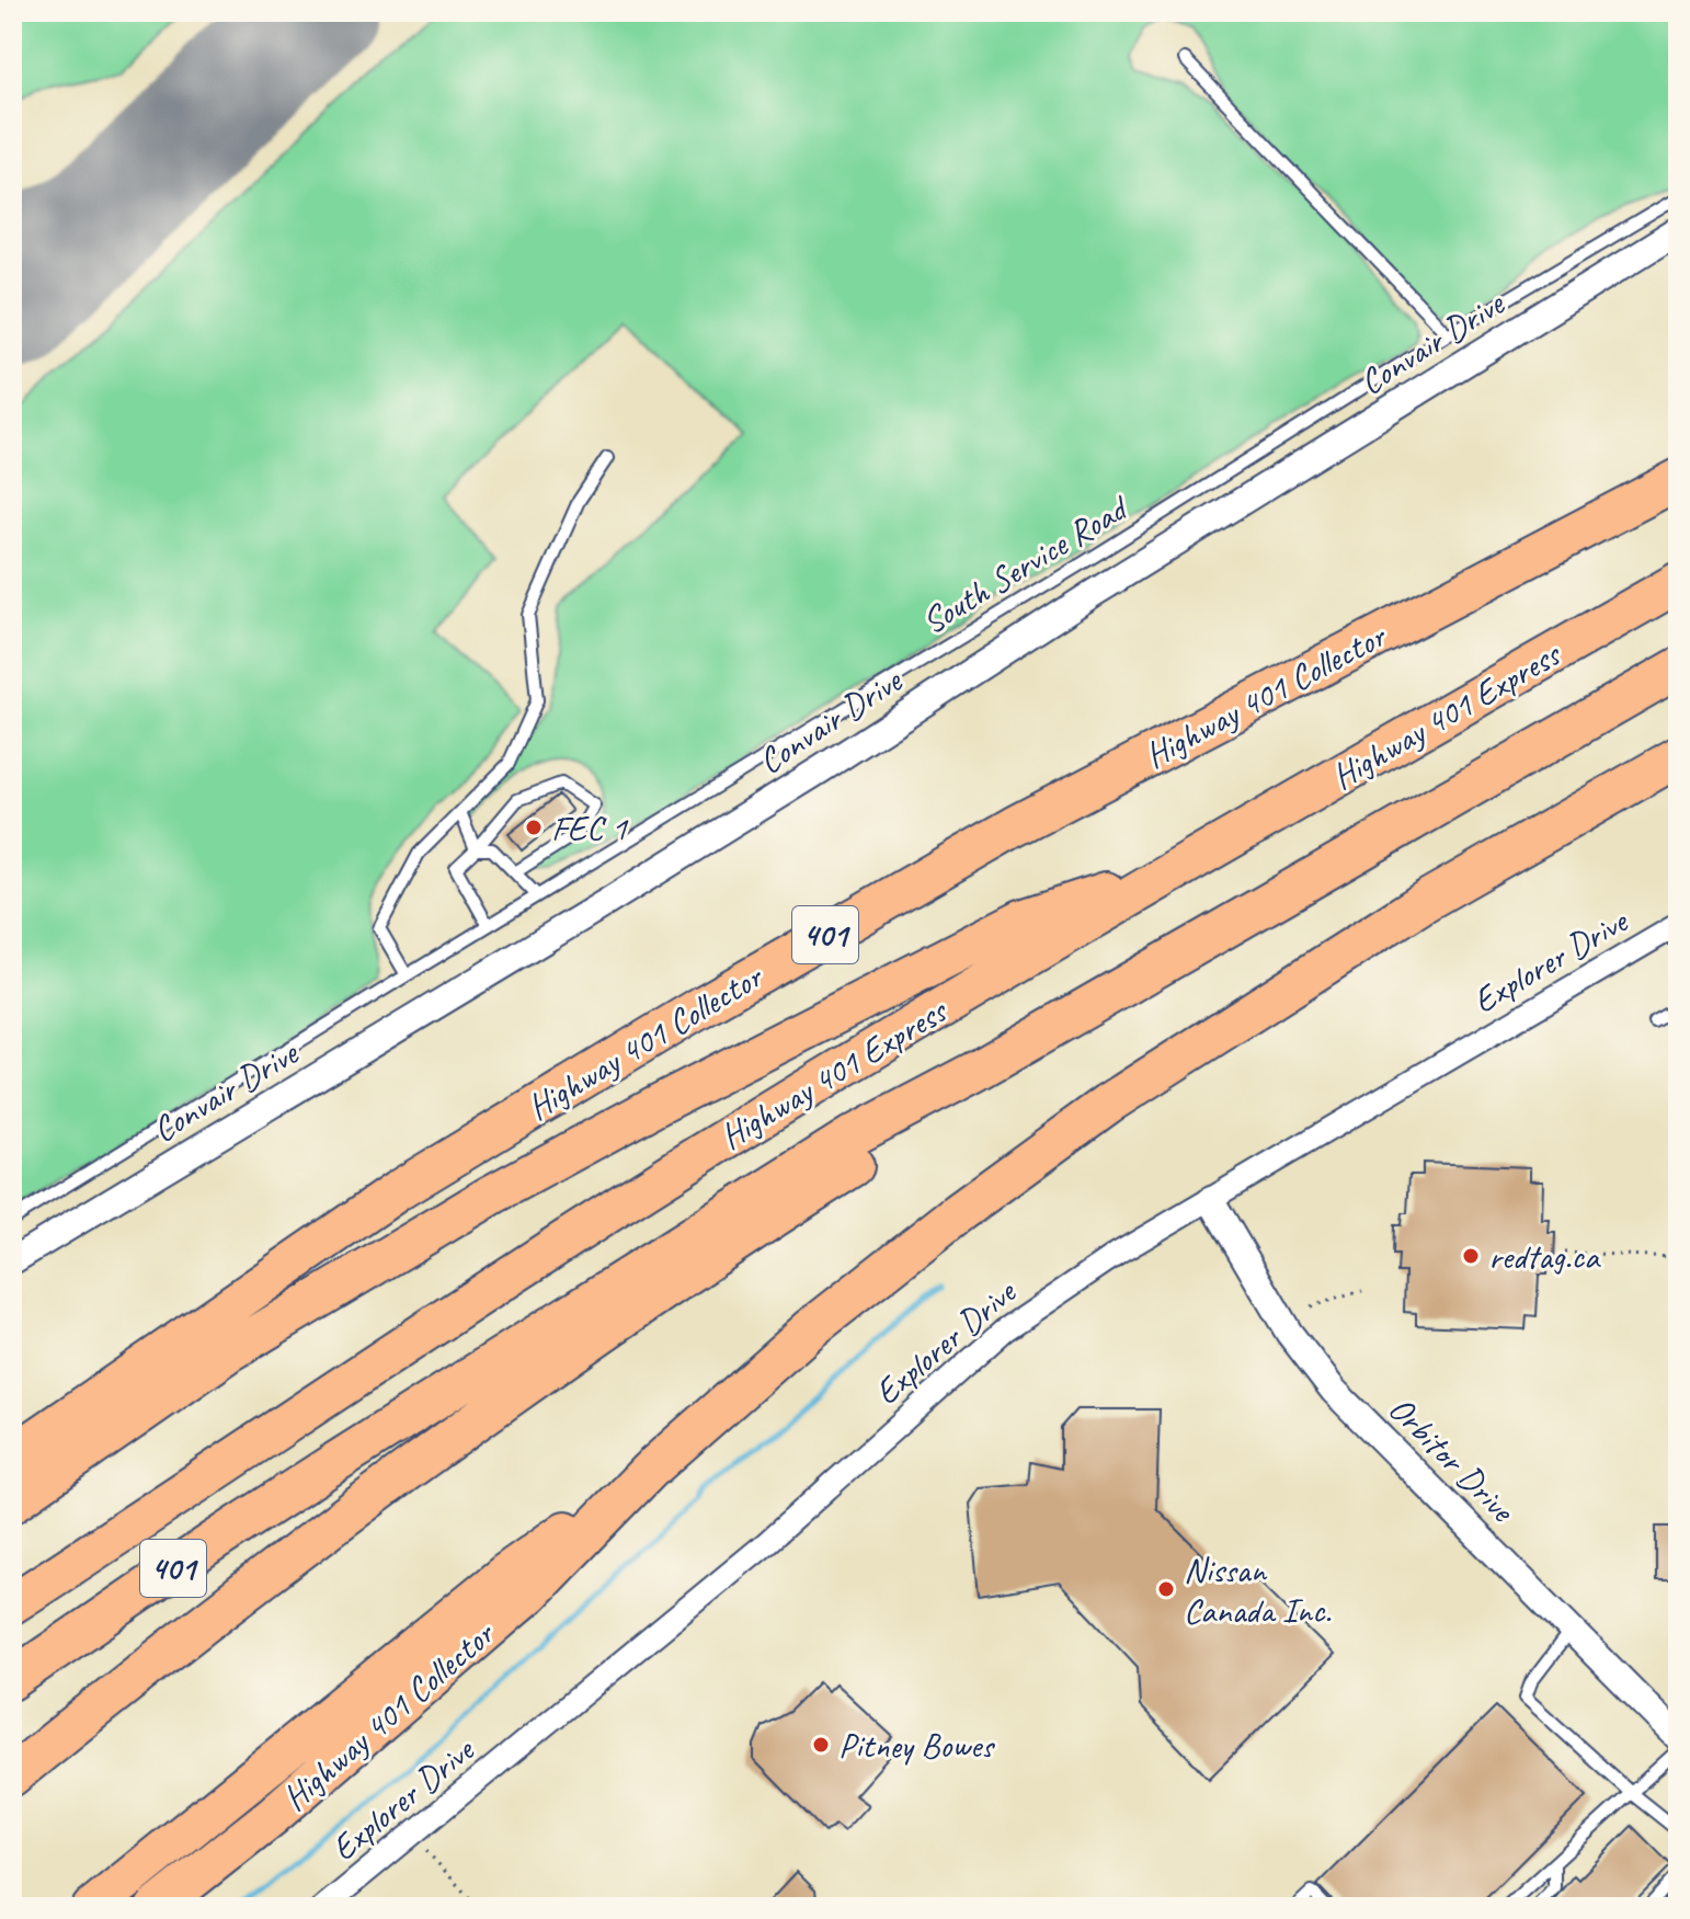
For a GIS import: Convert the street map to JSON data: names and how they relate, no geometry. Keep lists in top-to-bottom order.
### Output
{
  "streets": {
    "highway": ["Highway 401 Collector", "Highway 401 Express", "401"],
    "street": ["Convair Drive", "Explorer Drive", "Orbitor Drive"],
    "lane": ["South Service Road"]
  },
  "crossings": [
    ["Explorer Drive", "Orbitor Drive"]
  ],
  "places": [
    "FEC 1",
    "redtag.ca",
    "Nissan Canada Inc.",
    "Pitney Bowes"
  ]
}
